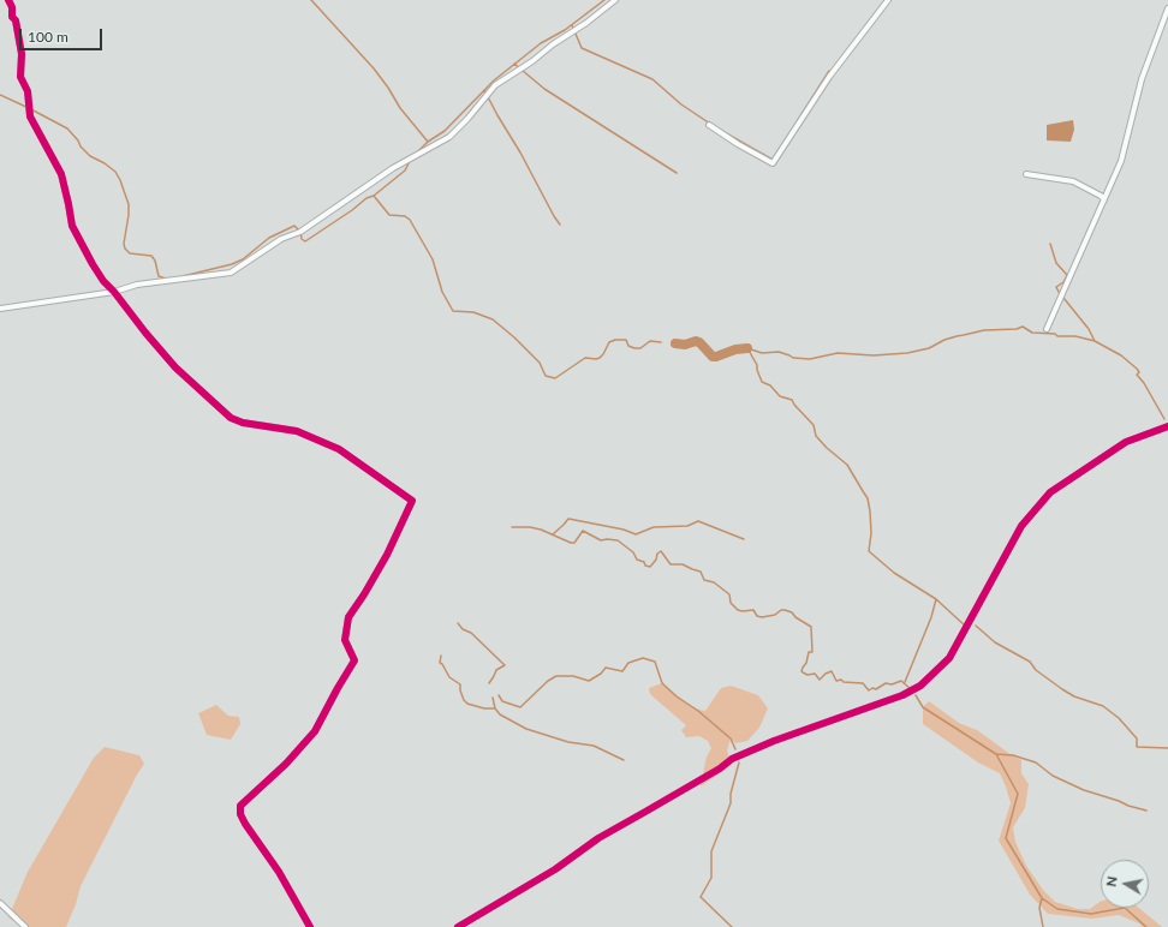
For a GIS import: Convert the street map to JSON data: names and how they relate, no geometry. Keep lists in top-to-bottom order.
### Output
{
  "scale_bar": "100 m",
  "north": "left"
}
